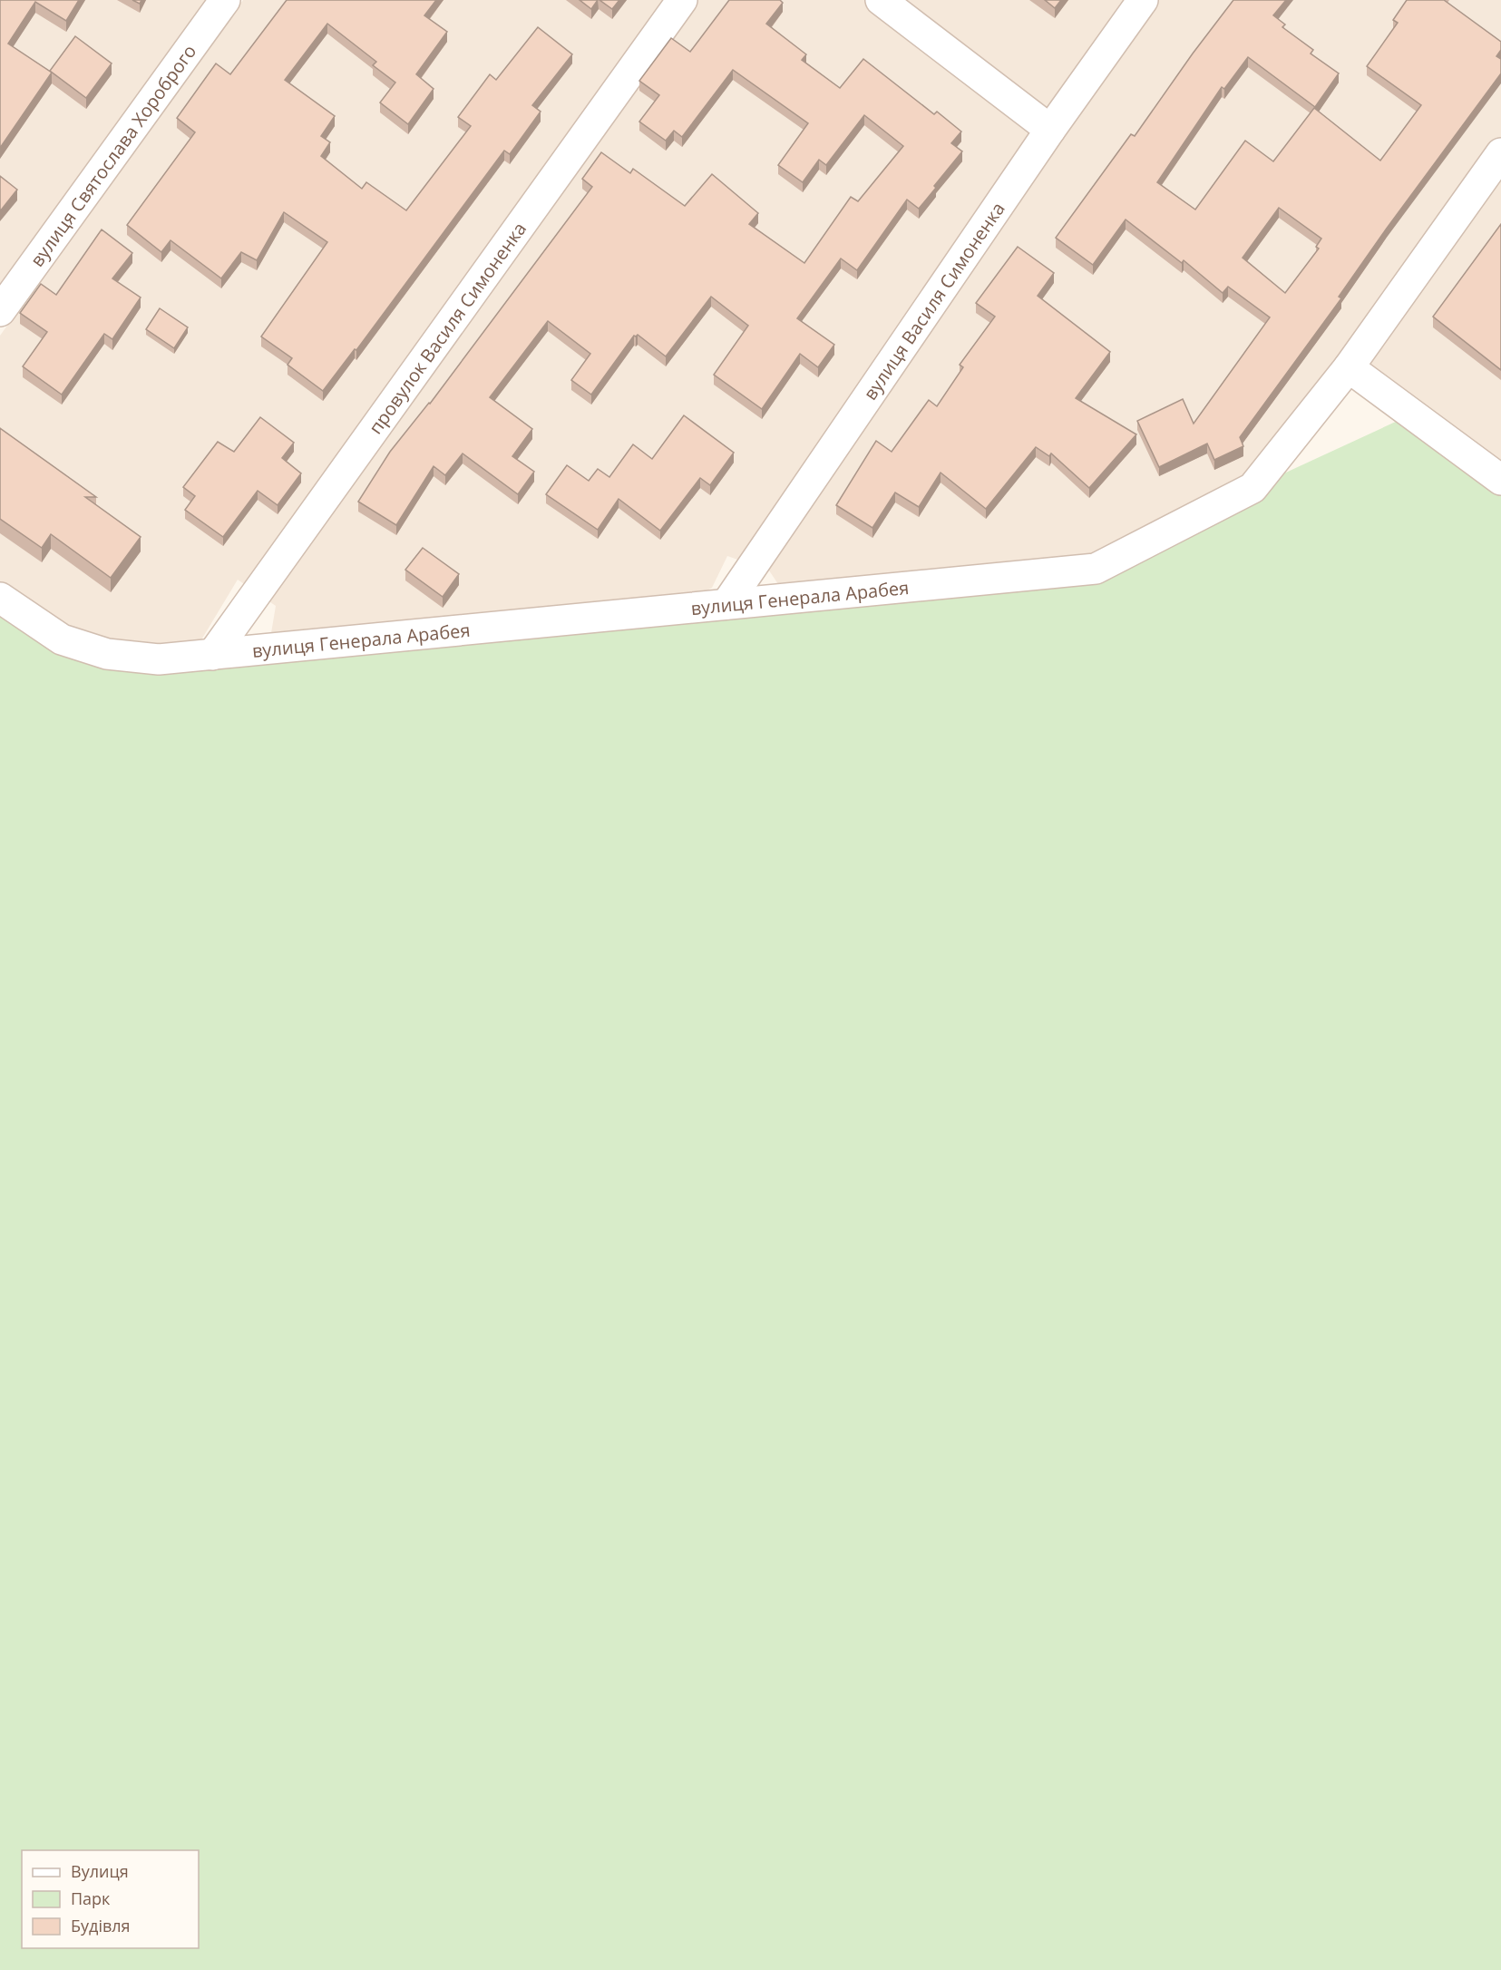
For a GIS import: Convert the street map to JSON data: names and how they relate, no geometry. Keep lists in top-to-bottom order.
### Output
{
  "streets": {
    "street": [
      "вулиця Святослава Хороброго",
      "вулиця Василя Симоненка",
      "провулок Василя Симоненка",
      "вулиця Генерала Арабея"
    ]
  },
  "crossings": [
    ["вулиця Василя Симоненка", "вулиця Генерала Арабея"],
    ["провулок Василя Симоненка", "вулиця Генерала Арабея"]
  ],
  "legend": ["Вулиця", "Парк", "Будівля"]
}
